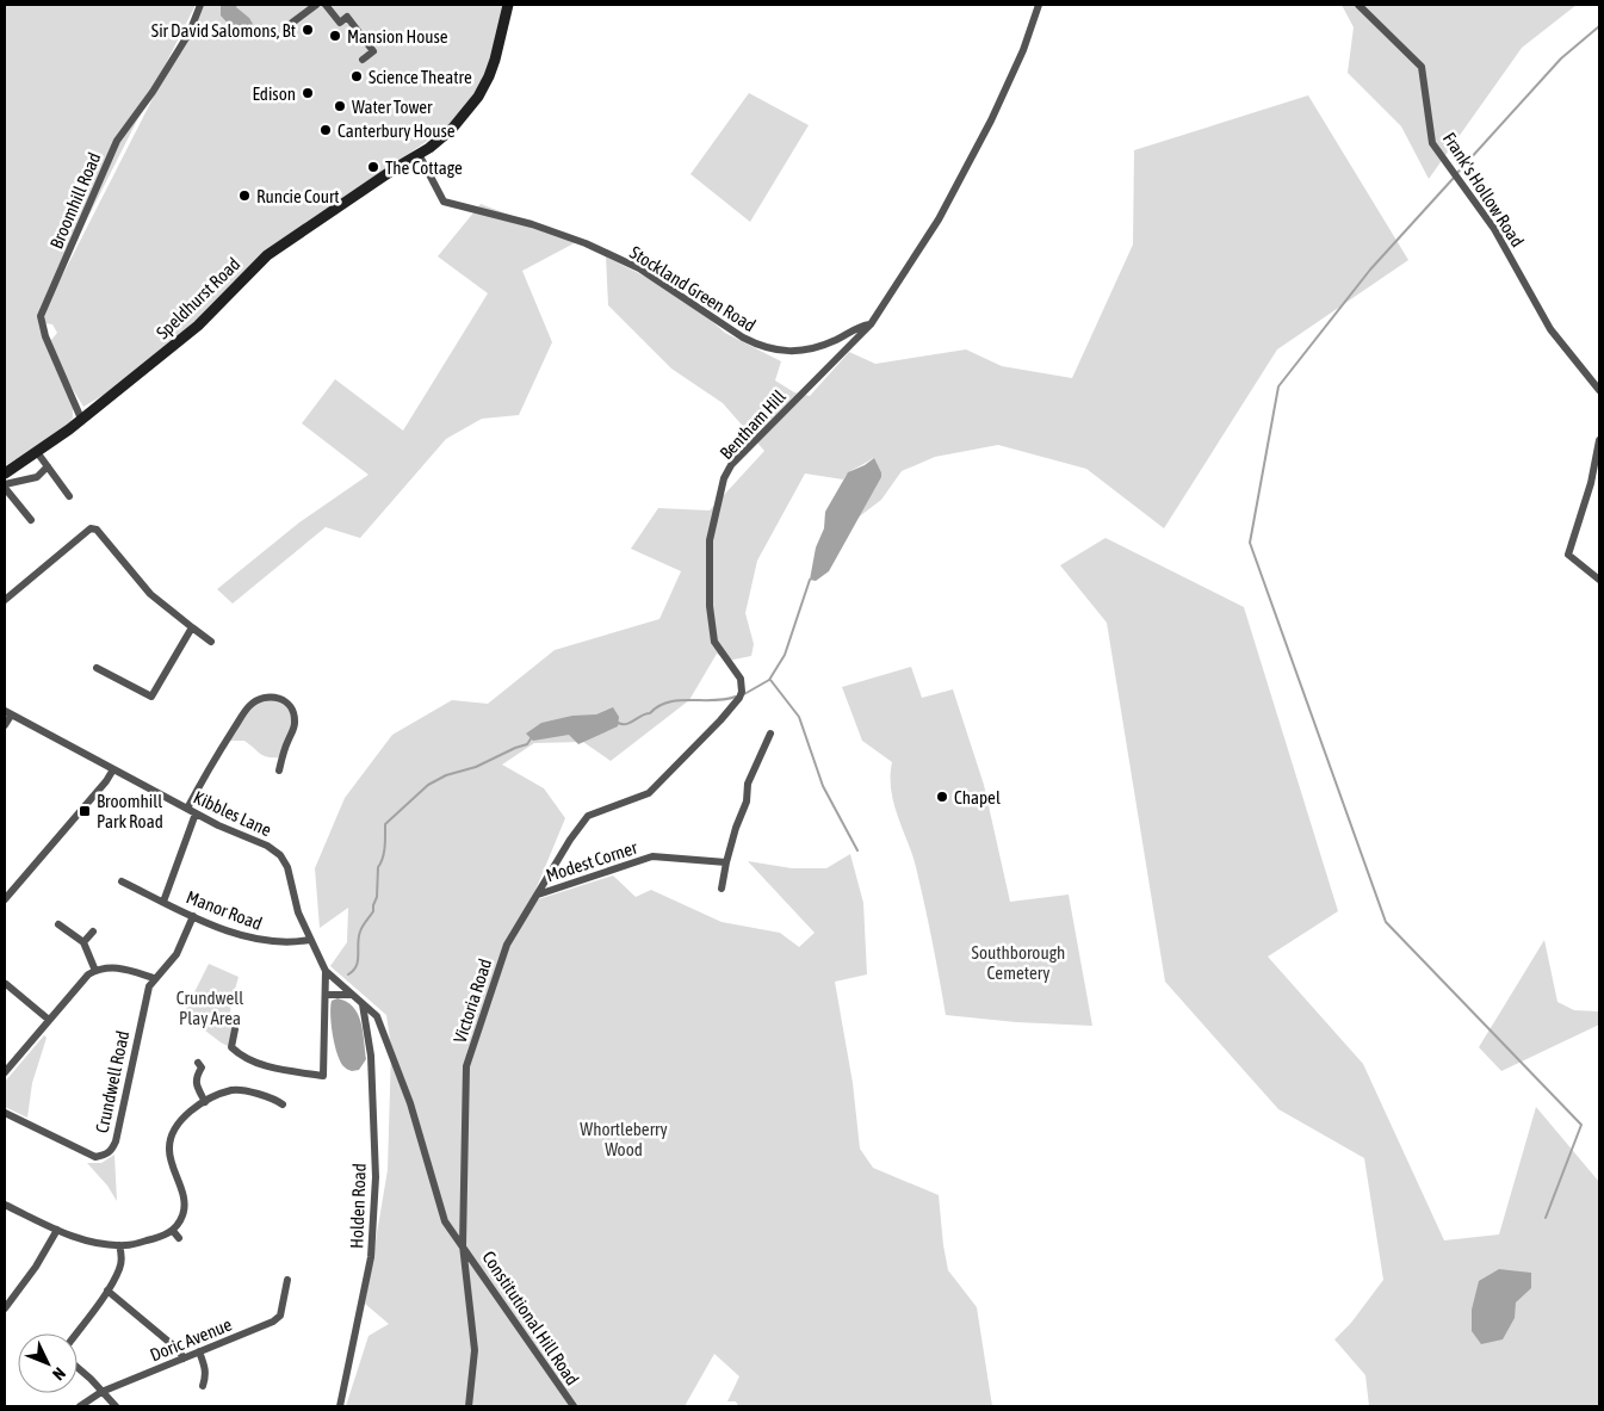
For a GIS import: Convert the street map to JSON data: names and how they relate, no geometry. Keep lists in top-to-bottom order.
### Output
{
  "streets": {
    "street": [
      "Frank's Hollow Road",
      "Broomhill Road",
      "Stockland Green Road",
      "Speldhurst Road",
      "Bentham Hill",
      "Kibbles Lane",
      "Modest Corner",
      "Manor Road",
      "Victoria Road",
      "Crundwell Road",
      "Holden Road",
      "Constitutional Hill Road",
      "Doric Avenue"
    ]
  },
  "crossings": [
    ["Broomhill Road", "Speldhurst Road"],
    ["Stockland Green Road", "Speldhurst Road"],
    ["Stockland Green Road", "Bentham Hill"],
    ["Bentham Hill", "Victoria Road"],
    ["Kibbles Lane", "Manor Road"],
    ["Kibbles Lane", "Victoria Road"],
    ["Kibbles Lane", "Holden Road"],
    ["Kibbles Lane", "Constitutional Hill Road"],
    ["Modest Corner", "Victoria Road"],
    ["Manor Road", "Crundwell Road"],
    ["Victoria Road", "Constitutional Hill Road"]
  ],
  "parks": ["Southborough Cemetery", "Crundwell Play Area", "Whortleberry Wood"],
  "places": {
    "other": [
      "Sir David Salomons, Bt",
      "Mansion House",
      "Science Theatre",
      "Edison",
      "Water Tower",
      "Canterbury House",
      "The Cottage",
      "Runcie Court",
      "Chapel"
    ],
    "transit": ["Broomhill Park Road"]
  },
  "north": "bottom right"
}
